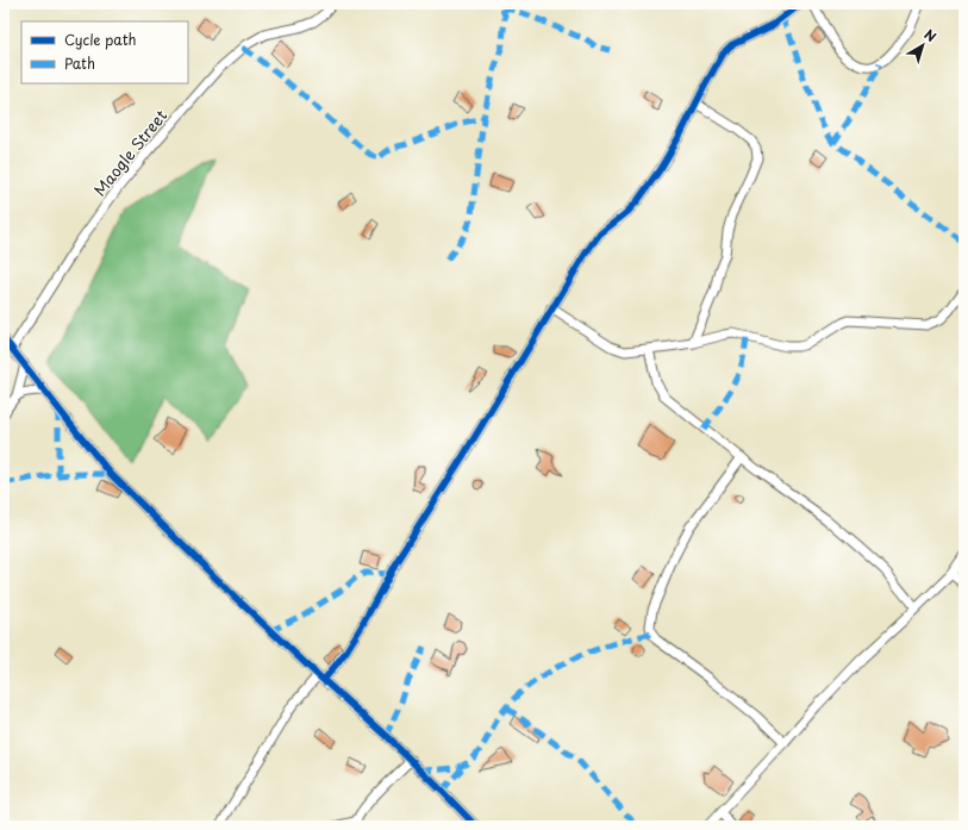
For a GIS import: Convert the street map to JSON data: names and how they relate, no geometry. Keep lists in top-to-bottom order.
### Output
{
  "streets": {
    "street": ["Maogle Street"]
  },
  "legend": ["Cycle path", "Path"],
  "north": "top right"
}
